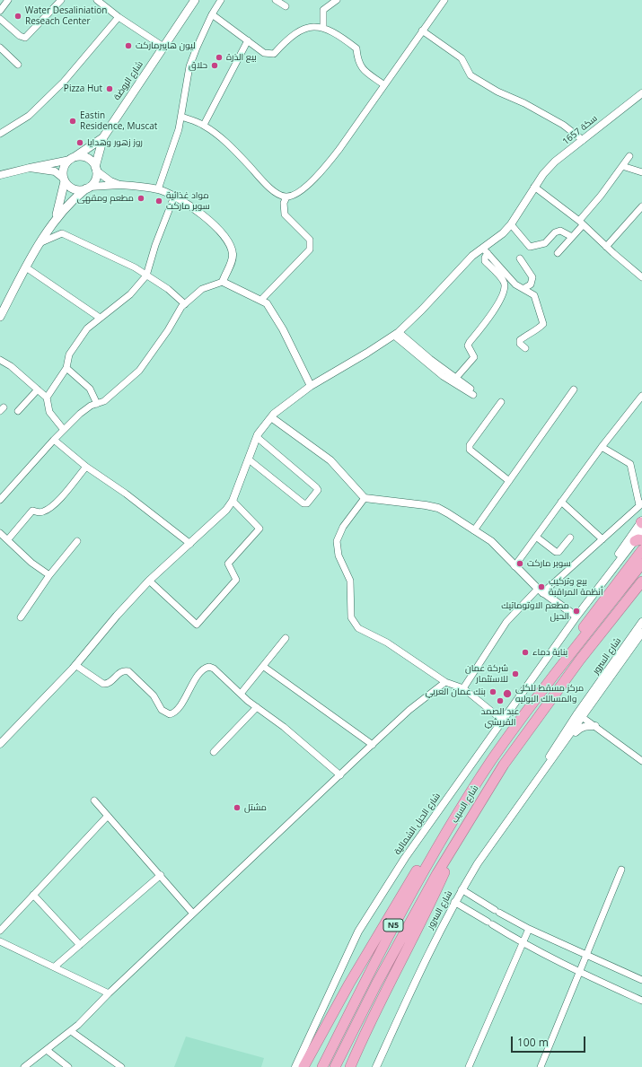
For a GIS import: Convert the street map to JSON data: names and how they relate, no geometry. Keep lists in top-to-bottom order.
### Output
{
  "streets": {
    "highway": ["شارع السيب", "N5"],
    "main road": ["شارع الروضة"],
    "street": ["سكة 1657", "شارع السرور", "شارع الحيل الشمالية"]
  },
  "places": [
    "Water Desaliniation Reseach Center",
    "ليون هايبرماركت",
    "بيع الذرة",
    "حلاق",
    "Pizza Hut",
    "Eastin Residence, Muscat",
    "روز زهور وهدايا",
    "مطعم ومقهى",
    "مواد غذائية سوبر ماركت",
    "سوبر ماركت",
    "بيع وتركيب أنظمة المراقبة",
    "مطعم الاوتوماتيك الحيل",
    "بناية دماء",
    "شركة عمان للاستثمار",
    "بنك عمان العربي",
    "مركز مسقط للكلى والمسالك البوليه",
    "عبد الصمد القريشي",
    "مشتل"
  ],
  "scale_bar": "100 m"
}
